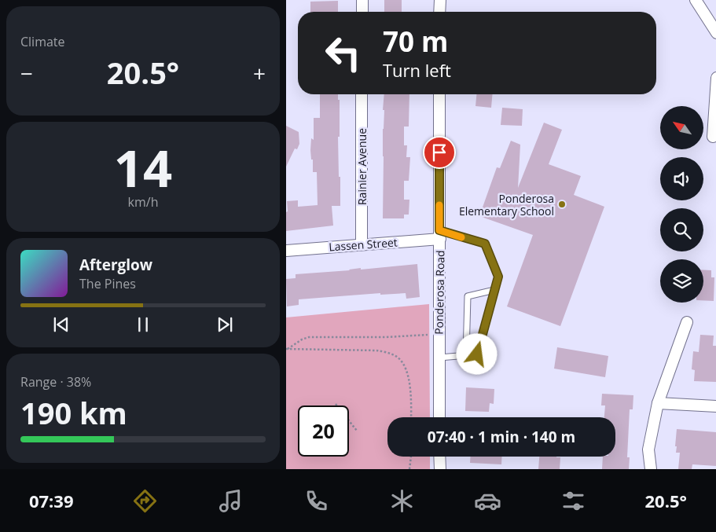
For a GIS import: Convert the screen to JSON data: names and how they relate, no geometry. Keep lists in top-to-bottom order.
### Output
{
  "streets": {
    "street": ["Rainier Avenue", "Lassen Street", "Ponderosa Road"]
  },
  "crossings": [
    ["Rainier Avenue", "Lassen Street"],
    ["Lassen Street", "Ponderosa Road"]
  ],
  "places": ["Ponderosa Elementary School"],
  "north": "top left",
  "page": {
    "tile": [
      "Climate",
      ["14", "km/h"],
      ["Range · 38%", "190 km"]
    ],
    "turn": ["70 m", "Turn left"],
    "heat": ["−", "20.5°", "+"],
    "song": ["Afterglow", "The Pines"],
    "limit": "20",
    "trip": "07:40 · 1 min · 140 m",
    "tabs": ["07:39", "20.5°"]
  }
}
